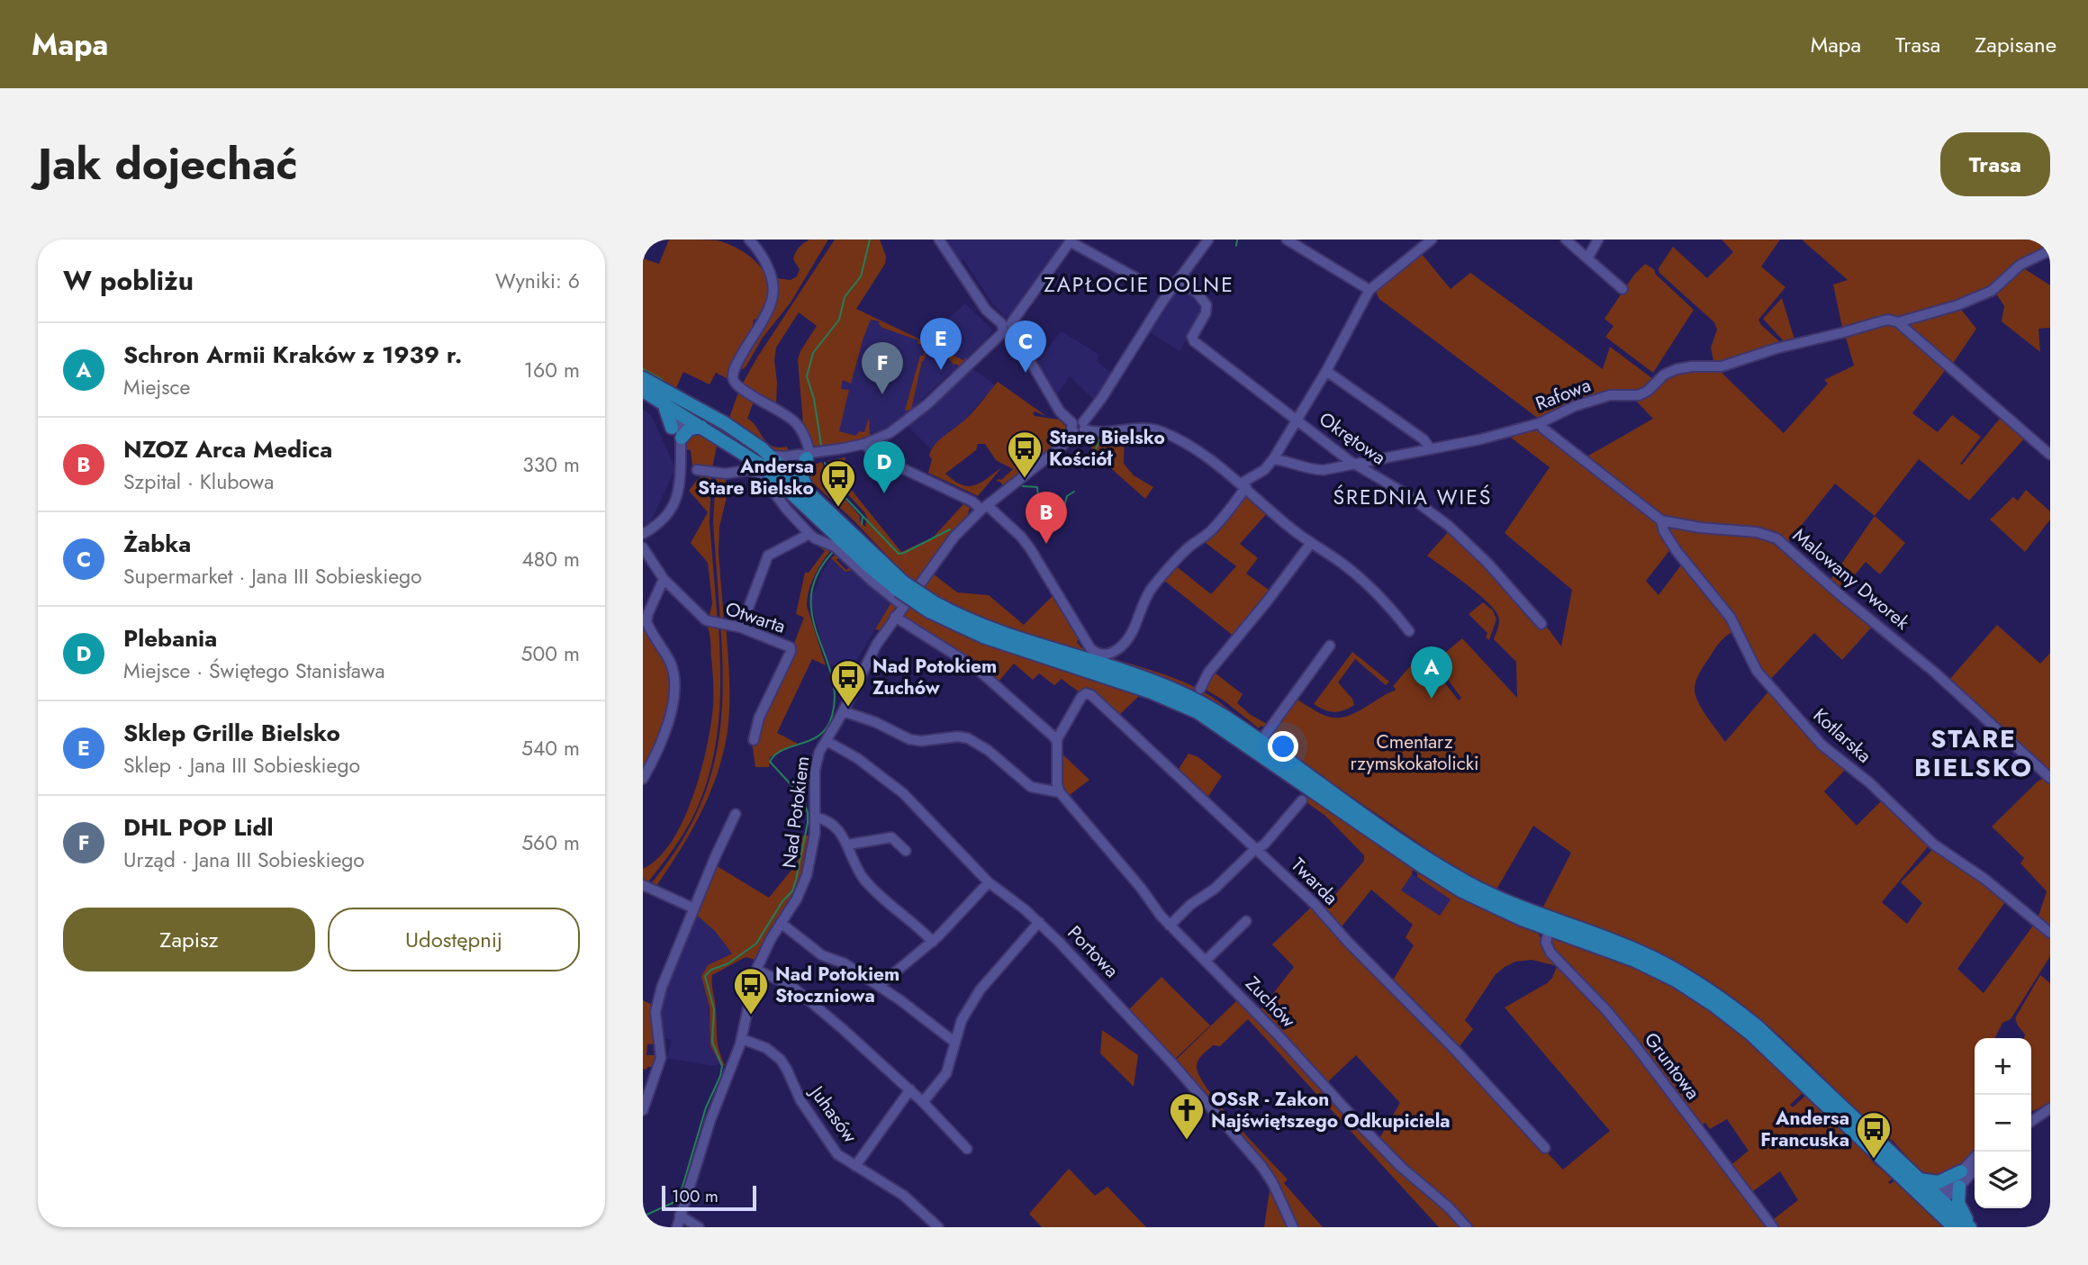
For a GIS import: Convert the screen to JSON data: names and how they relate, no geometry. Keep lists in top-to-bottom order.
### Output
{
  "streets": {
    "street": [
      "Rafowa",
      "Okrętowa",
      "Malowany Dworek",
      "Otwarta",
      "Kotlarska",
      "Nad Potokiem",
      "Twarda",
      "Portowa",
      "Zuchów",
      "Gruntowa",
      "Juhasów"
    ]
  },
  "crossings": [
    ["Rafowa", "Okrętowa"],
    ["Rafowa", "Malowany Dworek"],
    ["Okrętowa", "Nad Potokiem"],
    ["Malowany Dworek", "Kotlarska"],
    ["Nad Potokiem", "Portowa"],
    ["Nad Potokiem", "Juhasów"]
  ],
  "districts": ["ZAPŁOCIE DOLNE", "ŚREDNIA WIEŚ", "STARE BIELSKO"],
  "parks": ["Cmentarz rzymskokatolicki"],
  "places": {
    "bus stop": [
      "Stare Bielsko Kościół",
      "Andersa Stare Bielsko",
      "Nad Potokiem Zuchów",
      "Nad Potokiem Stoczniowa",
      "Andersa Francuska"
    ],
    "church": ["OSsR - Zakon Najświętszego Odkupiciela"]
  },
  "scale_bar": "100 m",
  "page": {
    "header": "Mapa",
    "nav": ["Mapa", "Trasa", "Zapisane"],
    "title": "Jak dojechać",
    "buttons": [
      "Trasa",
      ["Zapisz", "Udostępnij"]
    ],
    "heading": ["W pobliżu", "Wyniki: 6"],
    "pins": [
      "E",
      "C",
      "F",
      "D",
      "B",
      "A"
    ],
    "list": [
      {
        "mark": "A",
        "name": "Schron Armii Kraków z 1939 r.",
        "note": "Miejsce",
        "value": "160 m"
      },
      {
        "mark": "B",
        "name": "NZOZ Arca Medica",
        "note": "Szpital · Klubowa",
        "value": "330 m"
      },
      {
        "mark": "C",
        "name": "Żabka",
        "note": "Supermarket · Jana III Sobieskiego",
        "value": "480 m"
      },
      {
        "mark": "D",
        "name": "Plebania",
        "note": "Miejsce · Świętego Stanisława",
        "value": "500 m"
      },
      {
        "mark": "E",
        "name": "Sklep Grille Bielsko",
        "note": "Sklep · Jana III Sobieskiego",
        "value": "540 m"
      },
      {
        "mark": "F",
        "name": "DHL POP Lidl",
        "note": "Urząd · Jana III Sobieskiego",
        "value": "560 m"
      }
    ],
    "map_buttons": ["+", "−"],
    "scale": "100 m"
  }
}
